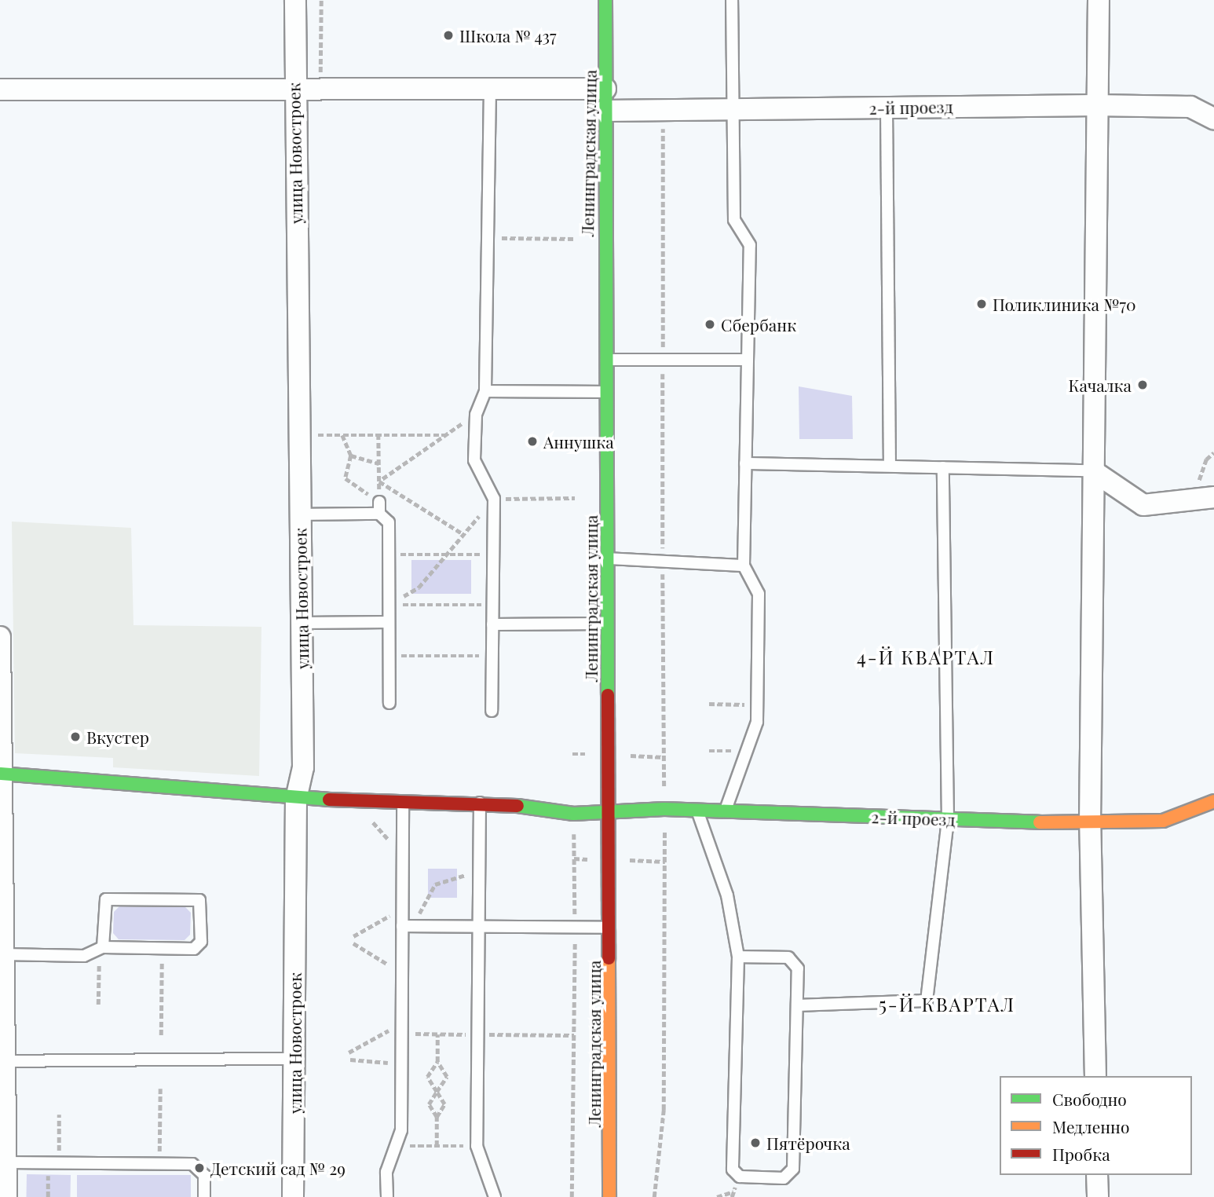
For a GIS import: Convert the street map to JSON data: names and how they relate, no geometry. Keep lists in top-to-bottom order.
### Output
{
  "streets": {
    "street": ["2-й проезд", "улица Новостроек", "Ленинградская улица"]
  },
  "crossings": [
    ["2-й проезд", "улица Новостроек"],
    ["2-й проезд", "Ленинградская улица"]
  ],
  "districts": ["4-Й КВАРТАЛ", "5-Й КВАРТАЛ"],
  "places": [
    "Школа № 437",
    "Поликлиника №70",
    "Сбербанк",
    "Качалка",
    "Аннушка",
    "Вкустер",
    "Пятёрочка",
    "Детский сад № 29"
  ],
  "legend": ["Свободно", "Медленно", "Пробка"]
}
